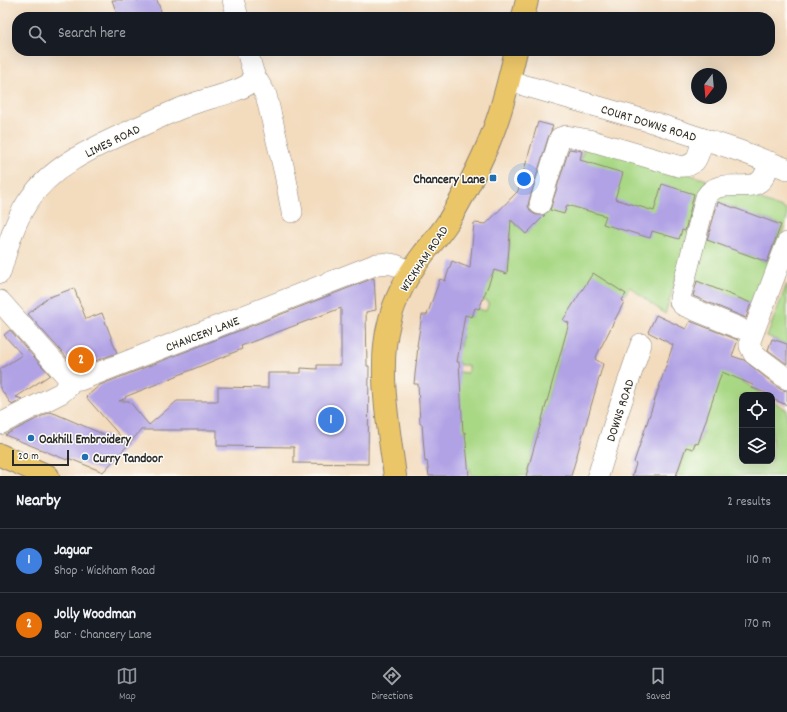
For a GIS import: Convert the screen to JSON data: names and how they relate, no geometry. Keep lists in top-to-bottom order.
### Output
{
  "streets": {
    "main road": ["WICKHAM ROAD"],
    "street": [
      "COURT DOWNS ROAD",
      "LIMES ROAD",
      "CHANCERY LANE",
      "DOWNS ROAD"
    ]
  },
  "crossings": [
    ["COURT DOWNS ROAD", "WICKHAM ROAD"],
    ["WICKHAM ROAD", "CHANCERY LANE"]
  ],
  "places": {
    "transit": ["Chancery Lane"],
    "other": ["Oakhill Embroidery", "Curry Tandoor"]
  },
  "scale_bar": "20 m",
  "north": "bottom",
  "page": {
    "search": "Search here",
    "pins": ["2", "1"],
    "scale": "20 m",
    "heading": ["Nearby", "2 results"],
    "list": [
      {
        "mark": "1",
        "name": "Jaguar",
        "note": "Shop · Wickham Road",
        "value": "110 m"
      },
      {
        "mark": "2",
        "name": "Jolly Woodman",
        "note": "Bar · Chancery Lane",
        "value": "170 m"
      }
    ],
    "nav": ["Map", "Directions", "Saved"]
  }
}
